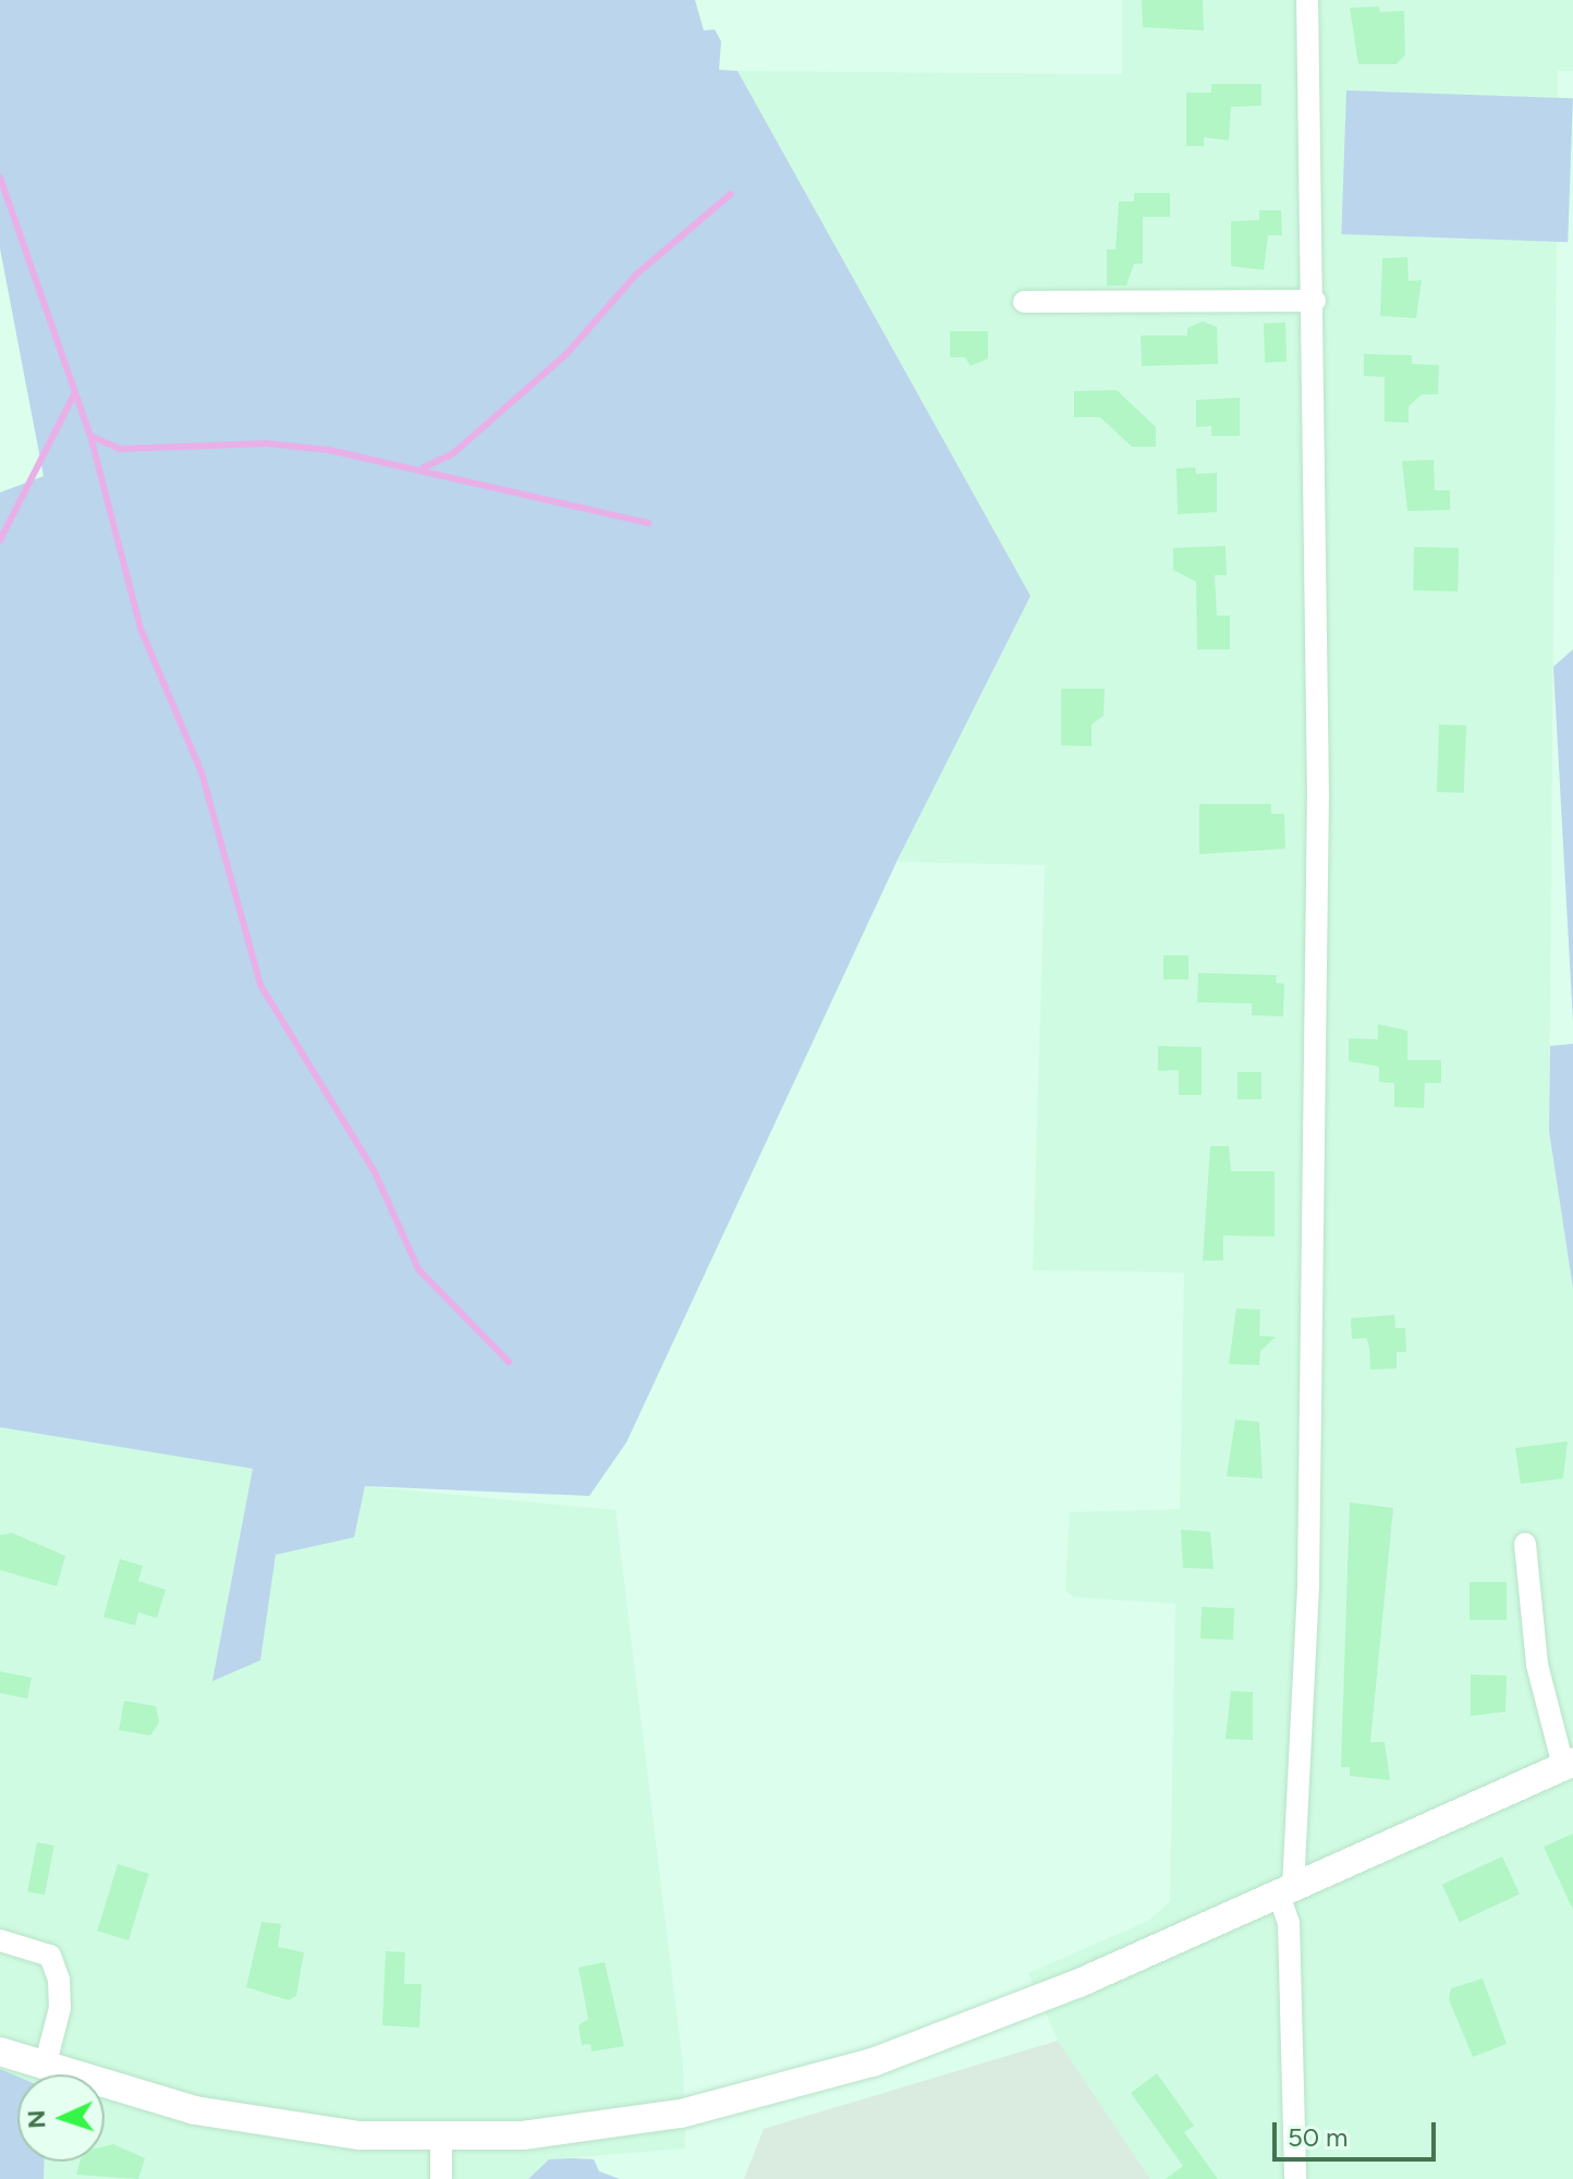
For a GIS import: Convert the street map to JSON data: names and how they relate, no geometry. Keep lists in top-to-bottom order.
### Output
{
  "scale_bar": "50 m",
  "north": "left"
}
